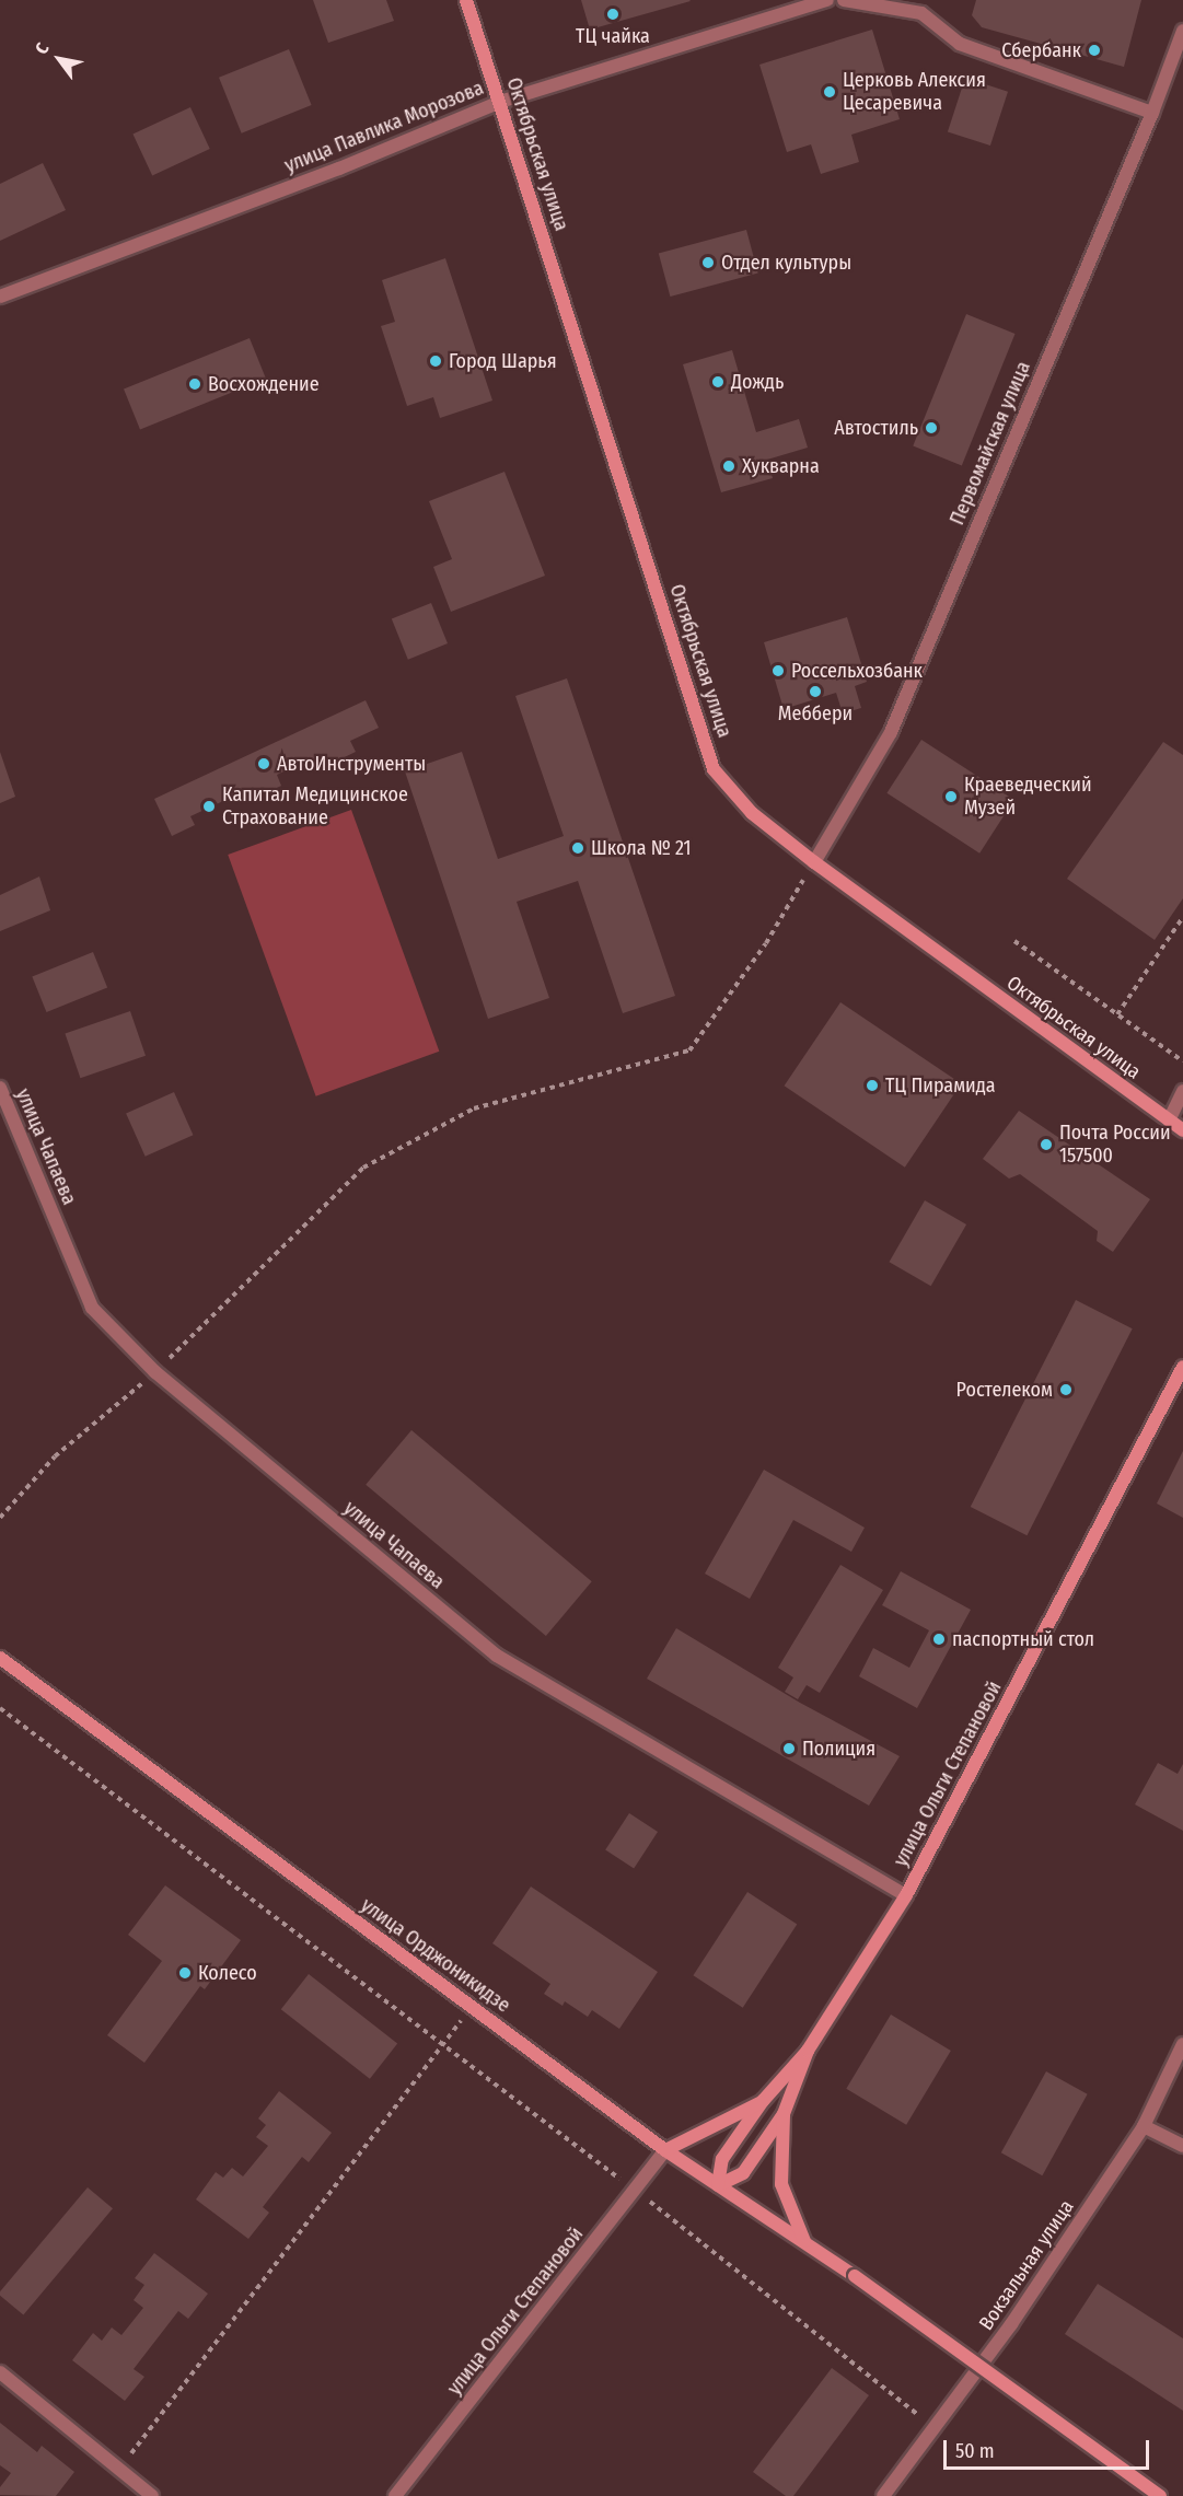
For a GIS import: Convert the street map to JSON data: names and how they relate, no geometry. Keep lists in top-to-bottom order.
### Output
{
  "streets": {
    "main road": ["Октябрьская улица", "улица Ольги Степановой", "улица Орджоникидзе"],
    "street": [
      "улица Павлика Морозова",
      "Первомайская улица",
      "улица Чапаева",
      "Вокзальная улица"
    ]
  },
  "crossings": [
    ["улица Павлика Морозова", "Октябрьская улица"],
    ["Октябрьская улица", "Первомайская улица"],
    ["улица Чапаева", "улица Ольги Степановой"],
    ["улица Ольги Степановой", "улица Орджоникидзе"]
  ],
  "places": [
    "ТЦ чайка",
    "Сбербанк",
    "Церковь Алексия Цесаревича",
    "Отдел культуры",
    "Город Шарья",
    "Дождь",
    "Восхождение",
    "Автостиль",
    "Хукварна",
    "Россельхозбанк",
    "Меббери",
    "АвтоИнструменты",
    "Краеведческий Музей",
    "Капитал Медицинское Страхование",
    "Школа № 21",
    "ТЦ Пирамида",
    "Почта России 157500",
    "Ростелеком",
    "паспортный стол",
    "Полиция",
    "Колесо"
  ],
  "scale_bar": "50 m",
  "north": "top left"
}
